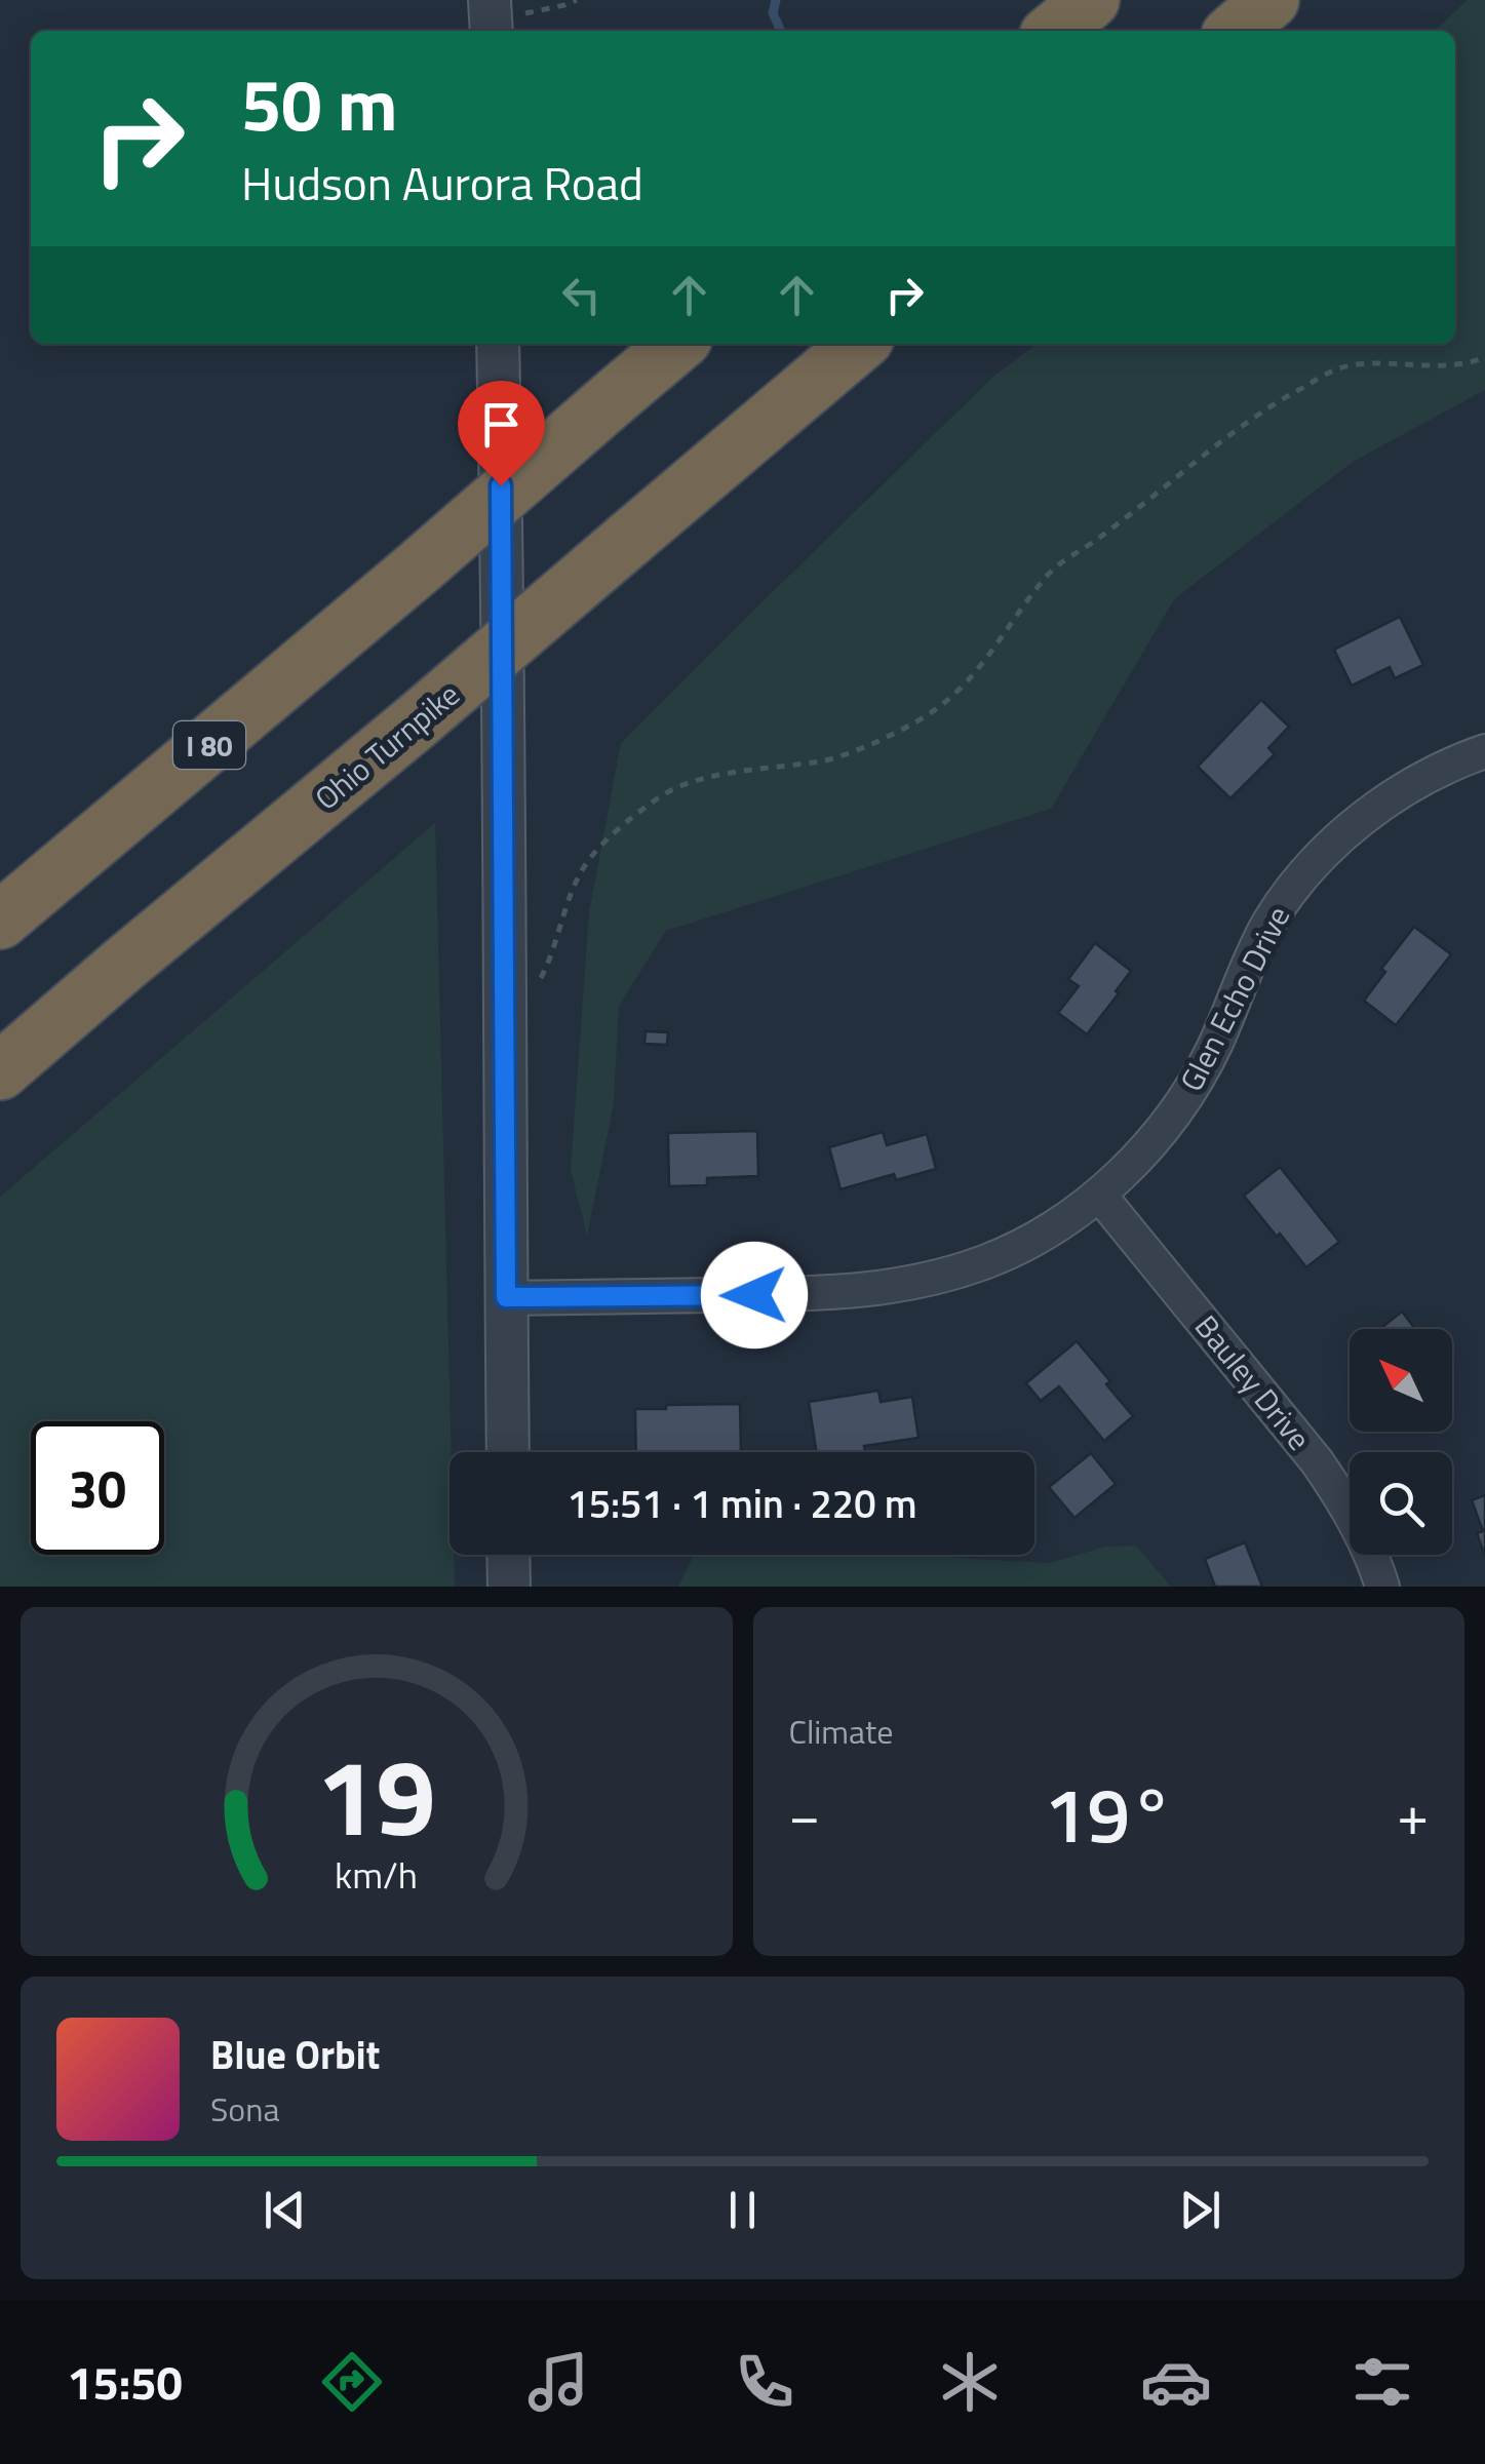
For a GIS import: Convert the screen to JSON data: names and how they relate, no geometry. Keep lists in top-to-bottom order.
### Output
{
  "streets": {
    "highway": ["I 80", "Ohio Turnpike"],
    "street": ["Glen Echo Drive", "Bauley Drive"]
  },
  "crossings": [
    ["Glen Echo Drive", "Bauley Drive"]
  ],
  "north": "top left",
  "page": {
    "turn": ["50 m", "Hudson Aurora Road"],
    "limit": "30",
    "trip": "15:51 · 1 min · 220 m",
    "tile": "Climate",
    "heat": ["−", "19°", "+"],
    "song": ["Blue Orbit", "Sona"],
    "tabs": "15:50",
    "gauge": ["19", "km/h"]
  }
}
